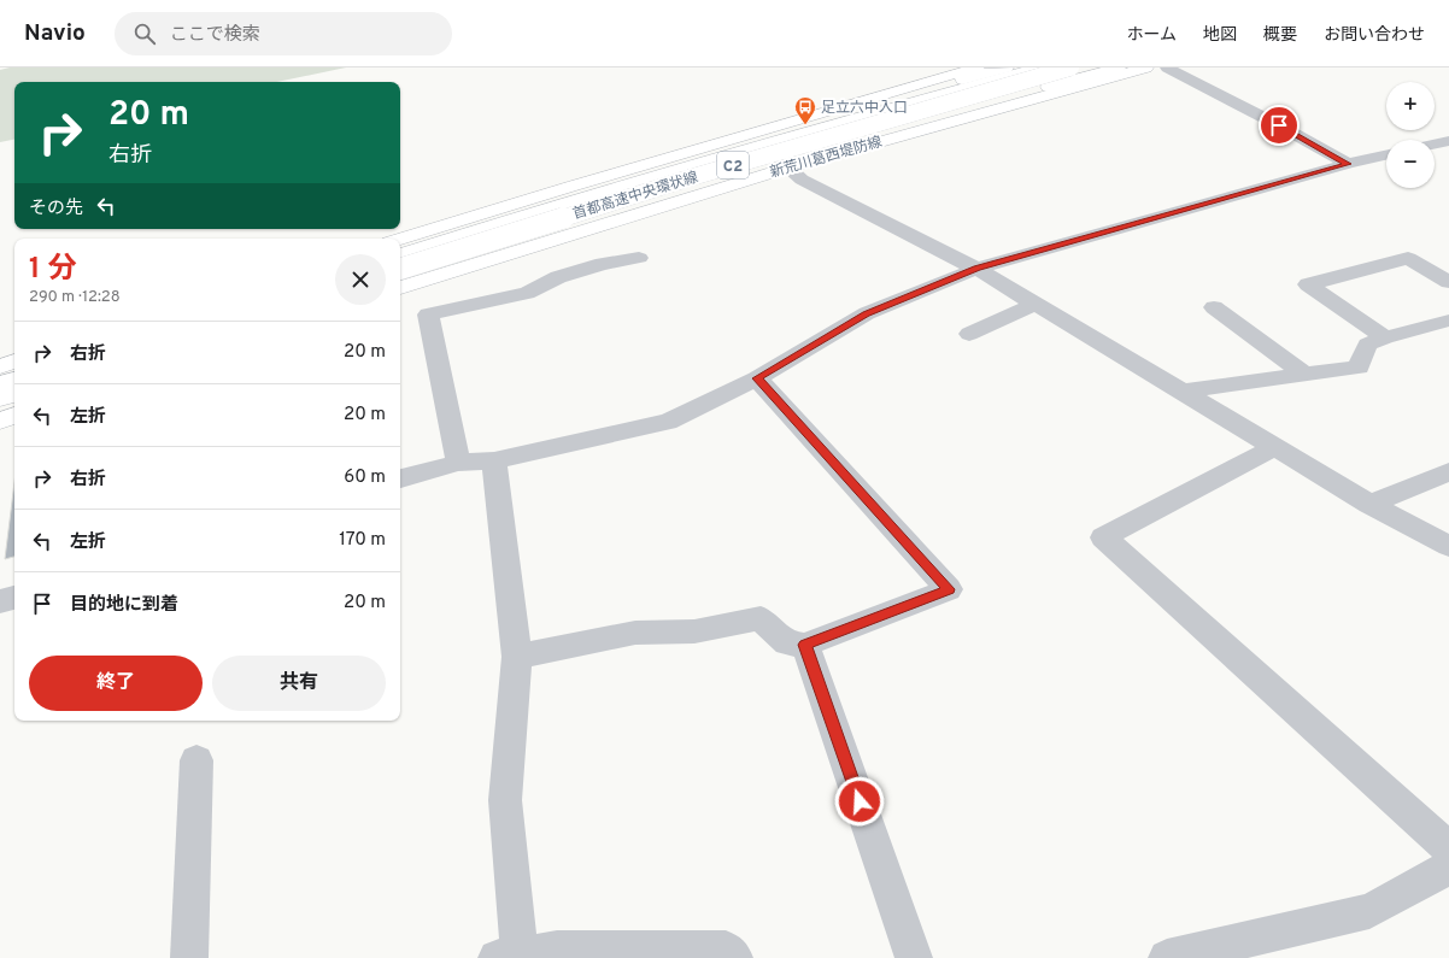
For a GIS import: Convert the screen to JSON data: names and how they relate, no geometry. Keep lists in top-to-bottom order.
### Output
{
  "streets": {
    "main road": ["新荒川葛西堤防線", "C2", "首都高速中央環状線"]
  },
  "crossings": [
    ["新荒川葛西堤防線", "首都高速中央環状線"]
  ],
  "places": {
    "bus stop": ["足立六中入口"]
  },
  "page": {
    "header": "Navio",
    "search": "ここで検索",
    "nav": [
      "ホーム",
      "地図",
      "概要",
      "お問い合わせ"
    ],
    "map_buttons": ["+", "−"],
    "turn": ["20 m", "右折"],
    "then": "その先",
    "heading": ["1 分", "290 m · 12:28"],
    "list": [
      {
        "name": "右折",
        "value": "20 m"
      },
      {
        "name": "左折",
        "value": "20 m"
      },
      {
        "name": "右折",
        "value": "60 m"
      },
      {
        "name": "左折",
        "value": "170 m"
      },
      {
        "name": "目的地に到着",
        "value": "20 m"
      }
    ],
    "buttons": ["終了", "共有"]
  }
}
